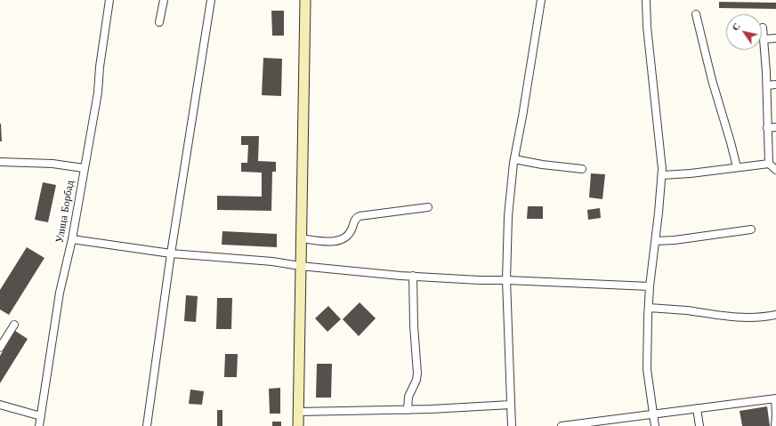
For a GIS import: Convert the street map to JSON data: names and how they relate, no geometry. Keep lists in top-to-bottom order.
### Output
{
  "streets": {
    "street": ["Улица Борбад"]
  },
  "north": "top left"
}
